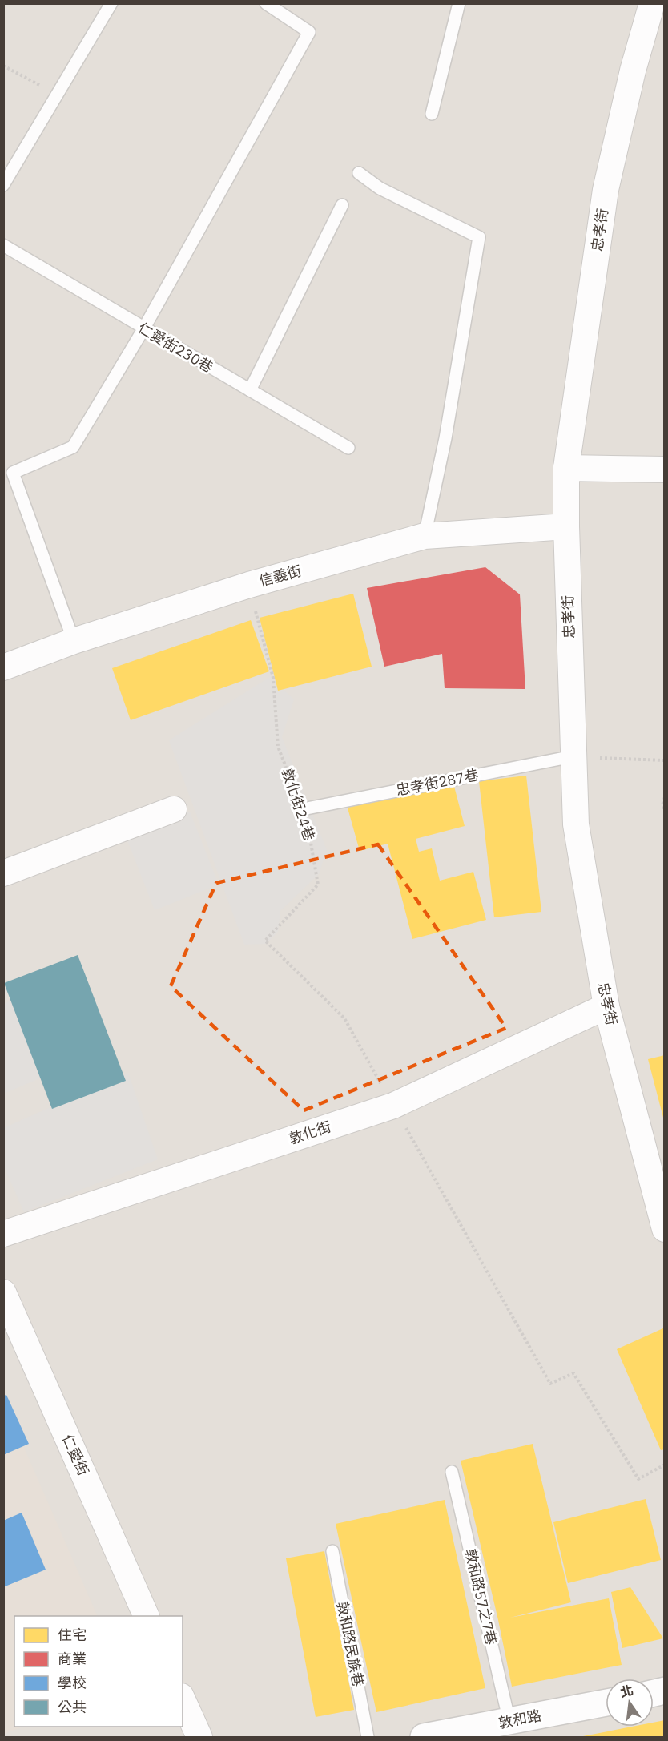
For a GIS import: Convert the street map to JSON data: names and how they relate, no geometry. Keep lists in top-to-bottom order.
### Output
{
  "streets": {
    "street": [
      "忠孝街",
      "信義街",
      "敦化街",
      "仁愛街",
      "敦和路"
    ],
    "lane": [
      "仁愛街230巷",
      "忠孝街287巷",
      "敦和路57之7巷",
      "敦和路民族巷"
    ],
    "path": ["敦化街24巷"]
  },
  "crossings": [
    ["忠孝街", "信義街"],
    ["忠孝街", "忠孝街287巷"],
    ["忠孝街", "敦化街"],
    ["信義街", "敦化街24巷"],
    ["忠孝街287巷", "敦化街24巷"],
    ["敦化街24巷", "敦化街"],
    ["敦和路57之7巷", "敦和路"]
  ],
  "legend": [
    "住宅",
    "商業",
    "學校",
    "公共"
  ],
  "north": "top"
}
